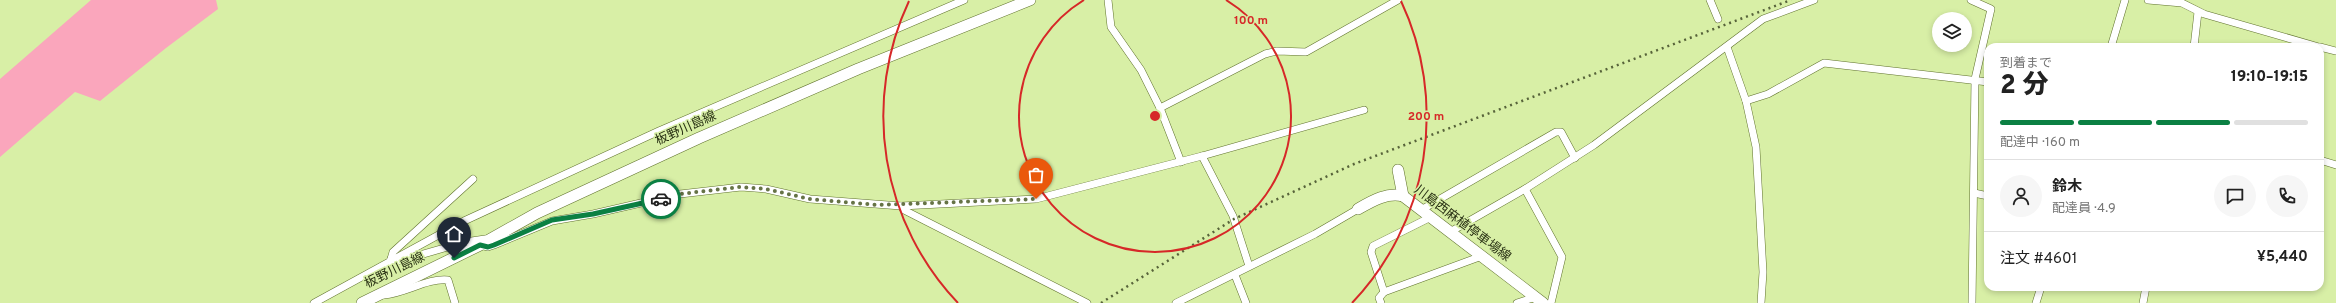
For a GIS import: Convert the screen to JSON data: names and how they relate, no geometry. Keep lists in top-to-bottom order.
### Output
{
  "streets": {
    "main road": ["板野川島線", "川島西麻植停車場線"]
  },
  "page": {
    "heading": ["2 分", "到着まで", "19:10–19:15"],
    "panel": [
      "鈴木",
      "配達員 · 4.9",
      "注文 #4601",
      "¥5,440"
    ],
    "bar": "配達中 · 160 m"
  },
  "rings": ["100 m", "200 m"]
}
